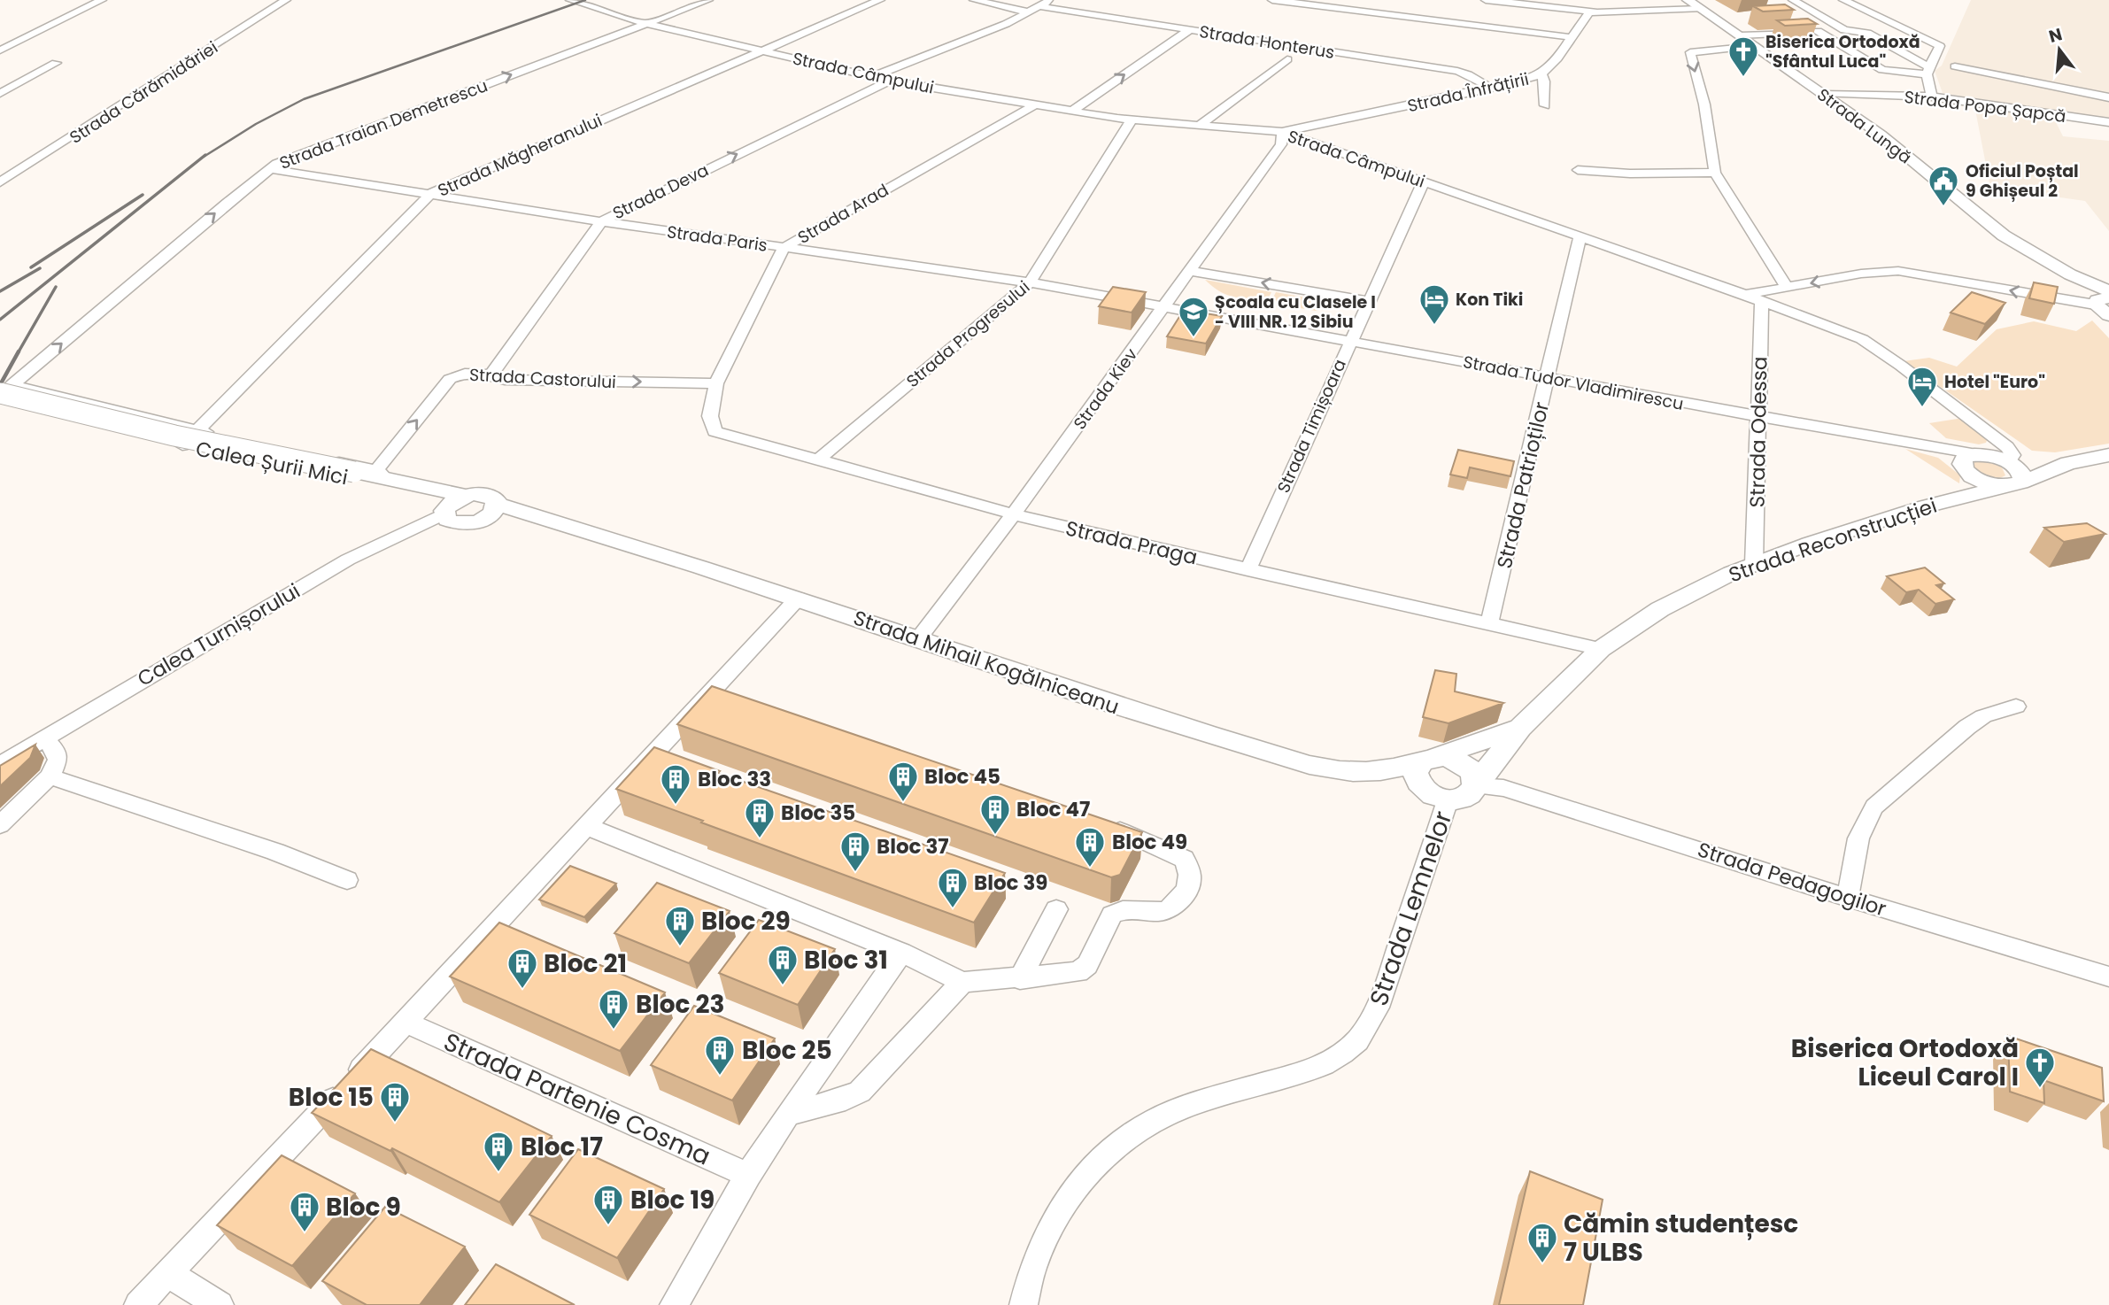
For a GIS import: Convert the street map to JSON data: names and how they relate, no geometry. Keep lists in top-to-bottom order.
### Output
{
  "streets": {
    "main road": [
      "Strada Lungă",
      "Calea Șurii Mici",
      "Strada Reconstrucției",
      "Strada Mihail Kogălniceanu"
    ],
    "street": [
      "Strada Honterus",
      "Strada Câmpului",
      "Strada Cărămidăriei",
      "Strada Înfrățirii",
      "Strada Popa Șapcă",
      "Strada Traian Demetrescu",
      "Strada Măgheranului",
      "Strada Deva",
      "Strada Arad",
      "Strada Paris",
      "Strada Progresului",
      "Strada Castorului",
      "Strada Tudor Vladimirescu",
      "Strada Kiev",
      "Strada Timișoara",
      "Strada Odessa",
      "Strada Patrioților",
      "Strada Praga",
      "Calea Turnișorului",
      "Strada Pedagogilor",
      "Strada Lemnelor",
      "Strada Partenie Cosma"
    ]
  },
  "crossings": [
    ["Strada Honterus", "Strada Înfrățirii"],
    ["Strada Câmpului", "Strada Înfrățirii"],
    ["Strada Câmpului", "Strada Traian Demetrescu"],
    ["Strada Câmpului", "Strada Măgheranului"],
    ["Strada Câmpului", "Strada Deva"],
    ["Strada Câmpului", "Strada Arad"],
    ["Strada Câmpului", "Strada Progresului"],
    ["Strada Câmpului", "Strada Tudor Vladimirescu"],
    ["Strada Câmpului", "Strada Kiev"],
    ["Strada Câmpului", "Strada Timișoara"],
    ["Strada Câmpului", "Strada Odessa"],
    ["Strada Câmpului", "Strada Patrioților"],
    ["Strada Înfrățirii", "Strada Kiev"],
    ["Strada Popa Șapcă", "Strada Lungă"],
    ["Strada Traian Demetrescu", "Strada Paris"],
    ["Strada Măgheranului", "Strada Paris"],
    ["Strada Măgheranului", "Calea Șurii Mici"],
    ["Strada Deva", "Strada Paris"],
    ["Strada Deva", "Strada Castorului"],
    ["Strada Arad", "Strada Paris"],
    ["Strada Arad", "Strada Castorului"],
    ["Strada Arad", "Strada Praga"],
    ["Strada Paris", "Strada Progresului"],
    ["Strada Paris", "Strada Tudor Vladimirescu"],
    ["Strada Paris", "Strada Kiev"],
    ["Strada Progresului", "Strada Praga"],
    ["Strada Castorului", "Calea Șurii Mici"],
    ["Strada Castorului", "Strada Praga"],
    ["Strada Tudor Vladimirescu", "Strada Kiev"],
    ["Strada Tudor Vladimirescu", "Strada Timișoara"],
    ["Strada Tudor Vladimirescu", "Strada Odessa"],
    ["Strada Tudor Vladimirescu", "Strada Patrioților"],
    ["Strada Kiev", "Strada Praga"],
    ["Strada Kiev", "Strada Mihail Kogălniceanu"],
    ["Strada Timișoara", "Strada Praga"],
    ["Strada Odessa", "Strada Reconstrucției"],
    ["Calea Șurii Mici", "Calea Turnișorului"],
    ["Strada Patrioților", "Strada Praga"],
    ["Strada Reconstrucției", "Strada Praga"],
    ["Strada Reconstrucției", "Strada Mihail Kogălniceanu"],
    ["Strada Reconstrucției", "Strada Pedagogilor"],
    ["Strada Reconstrucției", "Strada Lemnelor"],
    ["Strada Mihail Kogălniceanu", "Strada Pedagogilor"],
    ["Strada Mihail Kogălniceanu", "Strada Lemnelor"],
    ["Strada Pedagogilor", "Strada Lemnelor"]
  ],
  "one_way": ["Strada Traian Demetrescu", "Strada Deva", "Strada Castorului"],
  "places": {
    "church": ["Biserica Ortodoxă \"Sfântul Luca\"", "Biserica Ortodoxă Liceul Carol I"],
    "public building": ["Oficiul Poștal 9 Ghișeul 2"],
    "hotel": ["Kon Tiki", "Hotel \"Euro\""],
    "school or university": ["Școala cu Clasele I - VIII NR. 12 Sibiu"],
    "building": [
      "Bloc 45",
      "Bloc 33",
      "Bloc 47",
      "Bloc 35",
      "Bloc 49",
      "Bloc 37",
      "Bloc 39",
      "Bloc 29",
      "Bloc 31",
      "Bloc 21",
      "Bloc 23",
      "Bloc 25",
      "Bloc 15",
      "Bloc 17",
      "Bloc 19",
      "Bloc 9",
      "Cămin studențesc 7 ULBS"
    ]
  },
  "north": "top"
}
